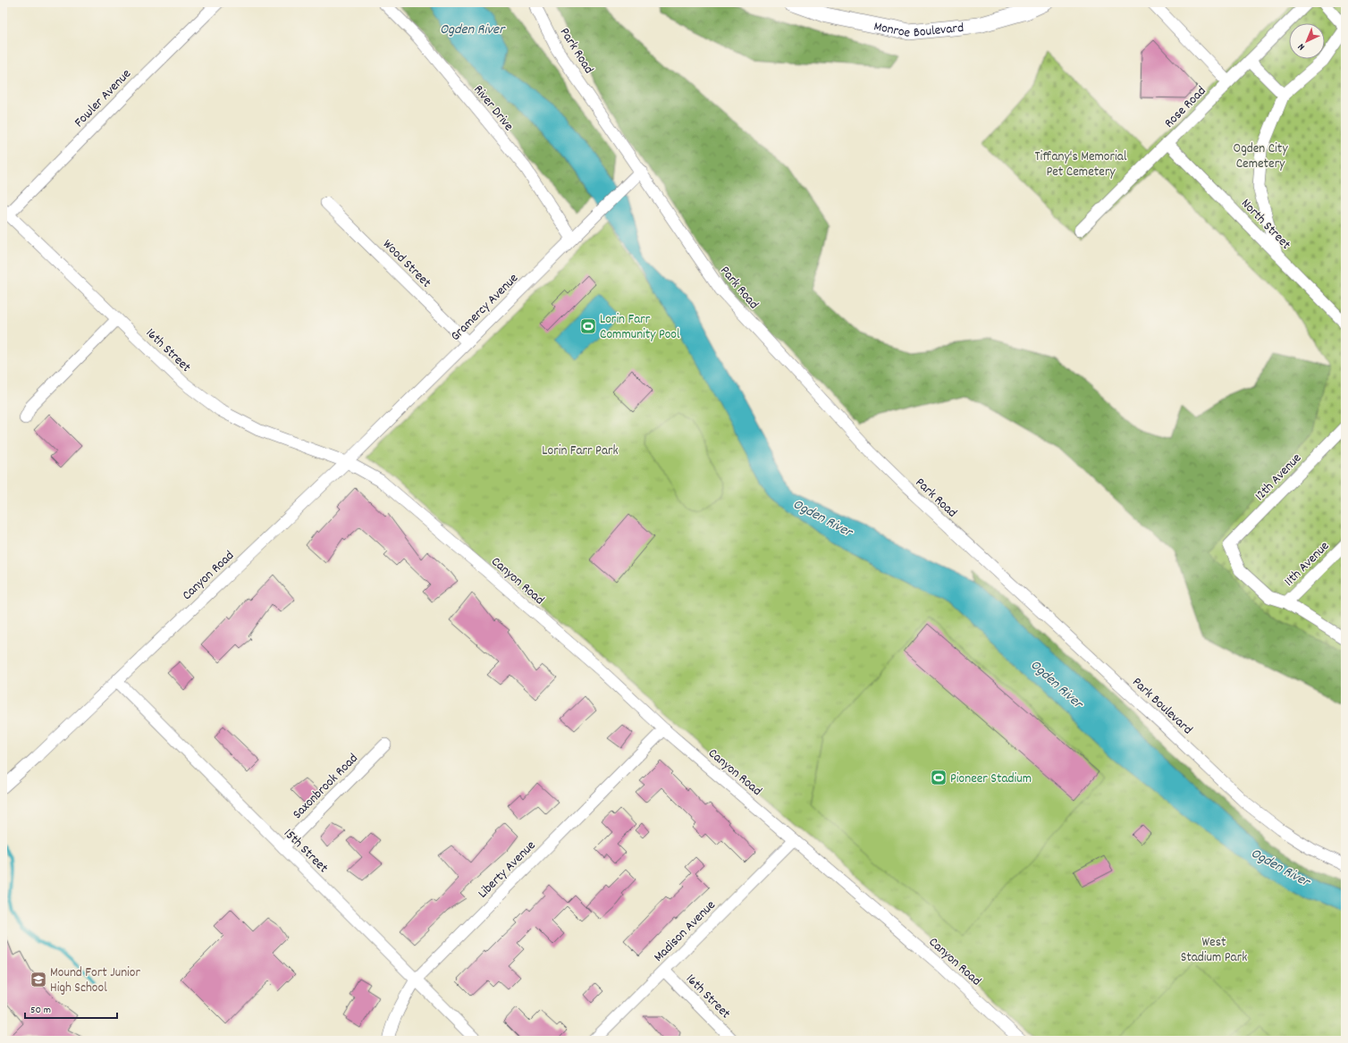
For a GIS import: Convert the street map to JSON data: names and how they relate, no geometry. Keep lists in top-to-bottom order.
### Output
{
  "streets": {
    "main road": ["Monroe Boulevard"],
    "street": [
      "Park Road",
      "Fowler Avenue",
      "Rose Road",
      "River Drive",
      "North Street",
      "Wood Street",
      "Gramercy Avenue",
      "16th Street",
      "12th Avenue",
      "11th Avenue",
      "Canyon Road",
      "Park Boulevard",
      "Saxonbrook Road",
      "15th Street",
      "Liberty Avenue",
      "Madison Avenue"
    ]
  },
  "crossings": [
    ["Park Road", "Gramercy Avenue"],
    ["Park Road", "Park Boulevard"],
    ["Fowler Avenue", "16th Street"],
    ["Rose Road", "North Street"],
    ["River Drive", "Gramercy Avenue"],
    ["Wood Street", "Gramercy Avenue"],
    ["Gramercy Avenue", "16th Street"],
    ["Gramercy Avenue", "Canyon Road"],
    ["16th Street", "Canyon Road"],
    ["16th Street", "Madison Avenue"],
    ["12th Avenue", "11th Avenue"],
    ["Canyon Road", "15th Street"],
    ["Canyon Road", "Liberty Avenue"],
    ["Canyon Road", "Madison Avenue"],
    ["Saxonbrook Road", "15th Street"],
    ["15th Street", "Liberty Avenue"]
  ],
  "water": ["Ogden River"],
  "parks": [
    "Ogden City Cemetery",
    "Tiffany's Memorial Pet Cemetery",
    "Lorin Farr Park",
    "West Stadium Park"
  ],
  "places": {
    "sports": ["Lorin Farr Community Pool", "Pioneer Stadium"],
    "school or university": ["Mound Fort Junior High School"]
  },
  "scale_bar": "50 m",
  "north": "bottom left"
}
